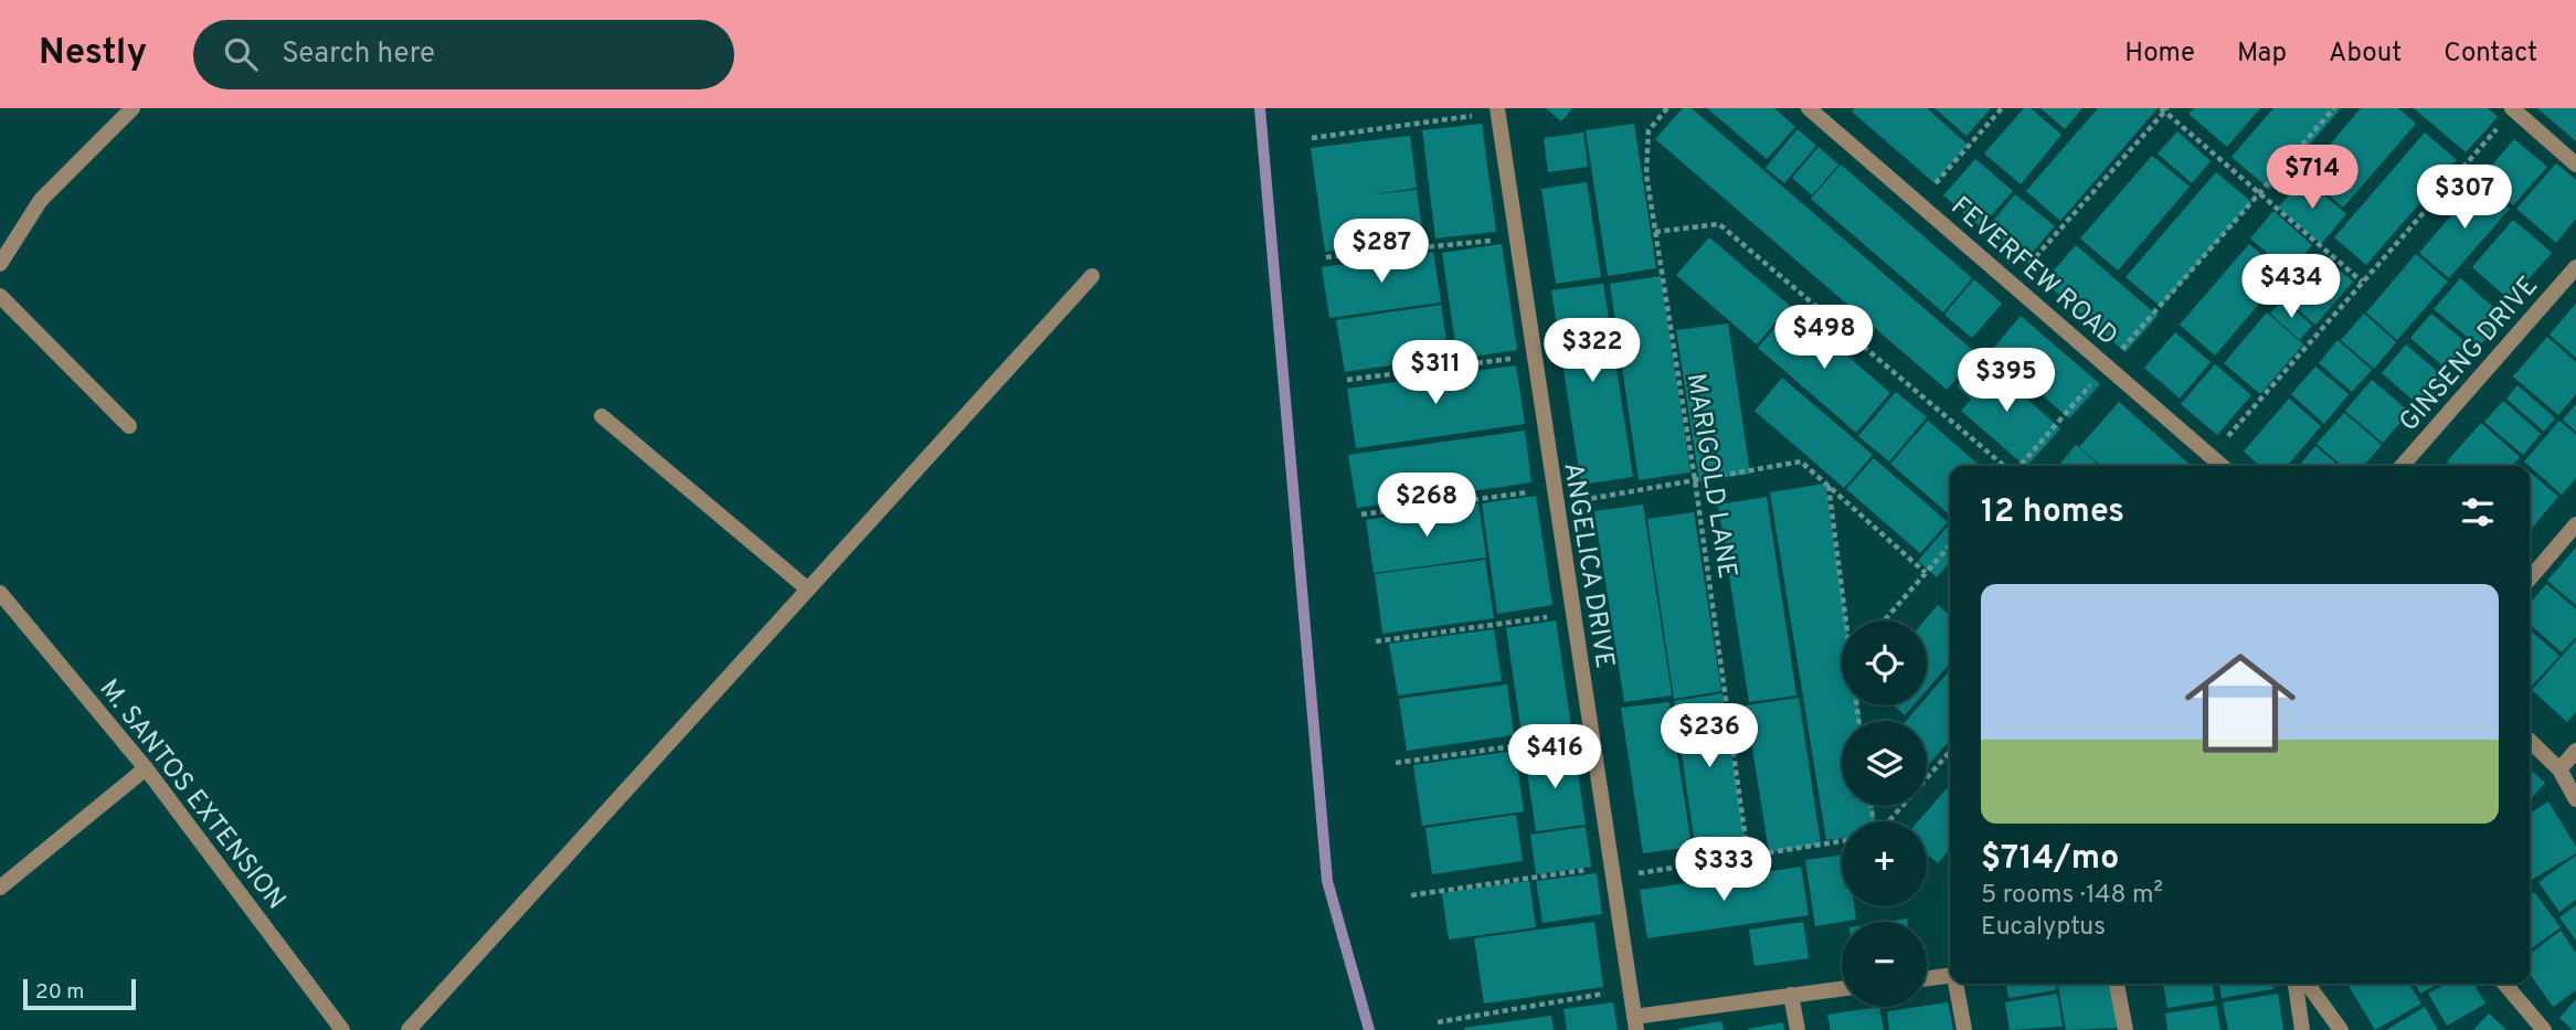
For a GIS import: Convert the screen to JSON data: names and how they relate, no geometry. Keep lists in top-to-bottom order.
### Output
{
  "streets": {
    "street": [
      "FEVERFEW ROAD",
      "GINSENG DRIVE",
      "ANGELICA DRIVE",
      "M. SANTOS EXTENSION"
    ],
    "path": ["MARIGOLD LANE"]
  },
  "scale_bar": "20 m",
  "page": {
    "header": "Nestly",
    "search": "Search here",
    "nav": [
      "Home",
      "Map",
      "About",
      "Contact"
    ],
    "price": [
      "$714",
      "$307",
      "$287",
      "$434",
      "$498",
      "$322",
      "$311",
      "$395",
      "$268",
      "$236",
      "$416",
      "$333"
    ],
    "heading": "12 homes",
    "list": [
      {
        "name": "$714/mo",
        "note": "5 rooms · 148 m² · Eucalyptus"
      }
    ],
    "map_buttons": ["+", "−"],
    "scale": "20 m"
  }
}
